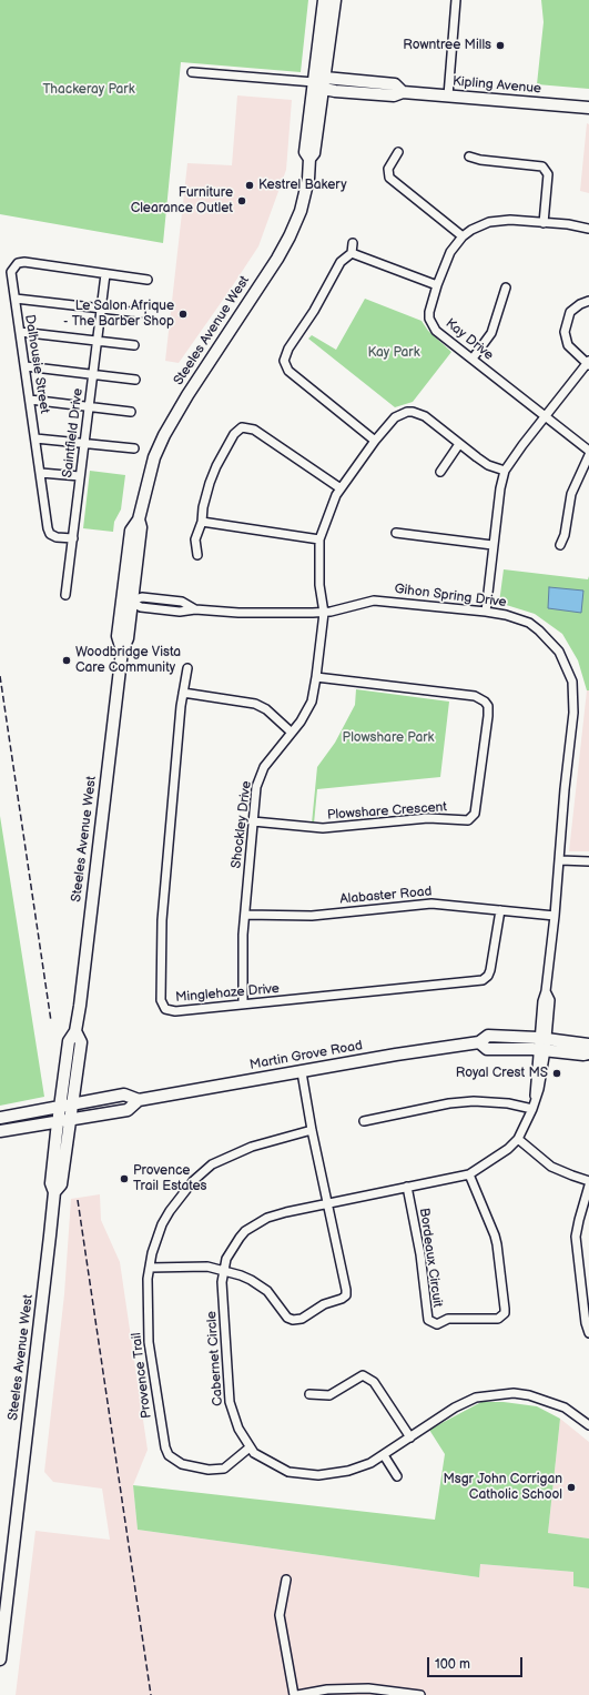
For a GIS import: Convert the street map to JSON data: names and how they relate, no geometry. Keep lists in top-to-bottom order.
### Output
{
  "streets": {
    "main road": ["Kipling Avenue", "Steeles Avenue West", "Martin Grove Road"],
    "street": [
      "Kay Drive",
      "Dalhousie Street",
      "Saintfield Drive",
      "Gihon Spring Drive",
      "Plowshare Crescent",
      "Shockley Drive",
      "Alabaster Road",
      "Minglehaze Drive",
      "Bordeaux Circuit",
      "Cabernet Circle",
      "Provence Trail"
    ]
  },
  "crossings": [
    ["Kipling Avenue", "Steeles Avenue West"],
    ["Steeles Avenue West", "Gihon Spring Drive"],
    ["Steeles Avenue West", "Martin Grove Road"],
    ["Dalhousie Street", "Saintfield Drive"],
    ["Gihon Spring Drive", "Shockley Drive"],
    ["Gihon Spring Drive", "Alabaster Road"],
    ["Gihon Spring Drive", "Martin Grove Road"],
    ["Gihon Spring Drive", "Cabernet Circle"],
    ["Plowshare Crescent", "Shockley Drive"],
    ["Shockley Drive", "Alabaster Road"],
    ["Shockley Drive", "Minglehaze Drive"],
    ["Alabaster Road", "Minglehaze Drive"],
    ["Martin Grove Road", "Cabernet Circle"],
    ["Bordeaux Circuit", "Cabernet Circle"],
    ["Cabernet Circle", "Provence Trail"]
  ],
  "parks": ["Thackeray Park", "Kay Park", "Plowshare Park"],
  "places": [
    "Rowntree Mills",
    "Kestrel Bakery",
    "Furniture Clearance Outlet",
    "Le Salon Afrique - The Barber Shop",
    "Woodbridge Vista Care Community",
    "Royal Crest MS",
    "Provence Trail Estates",
    "Msgr John Corrigan Catholic School"
  ],
  "scale_bar": "100 m"
}
